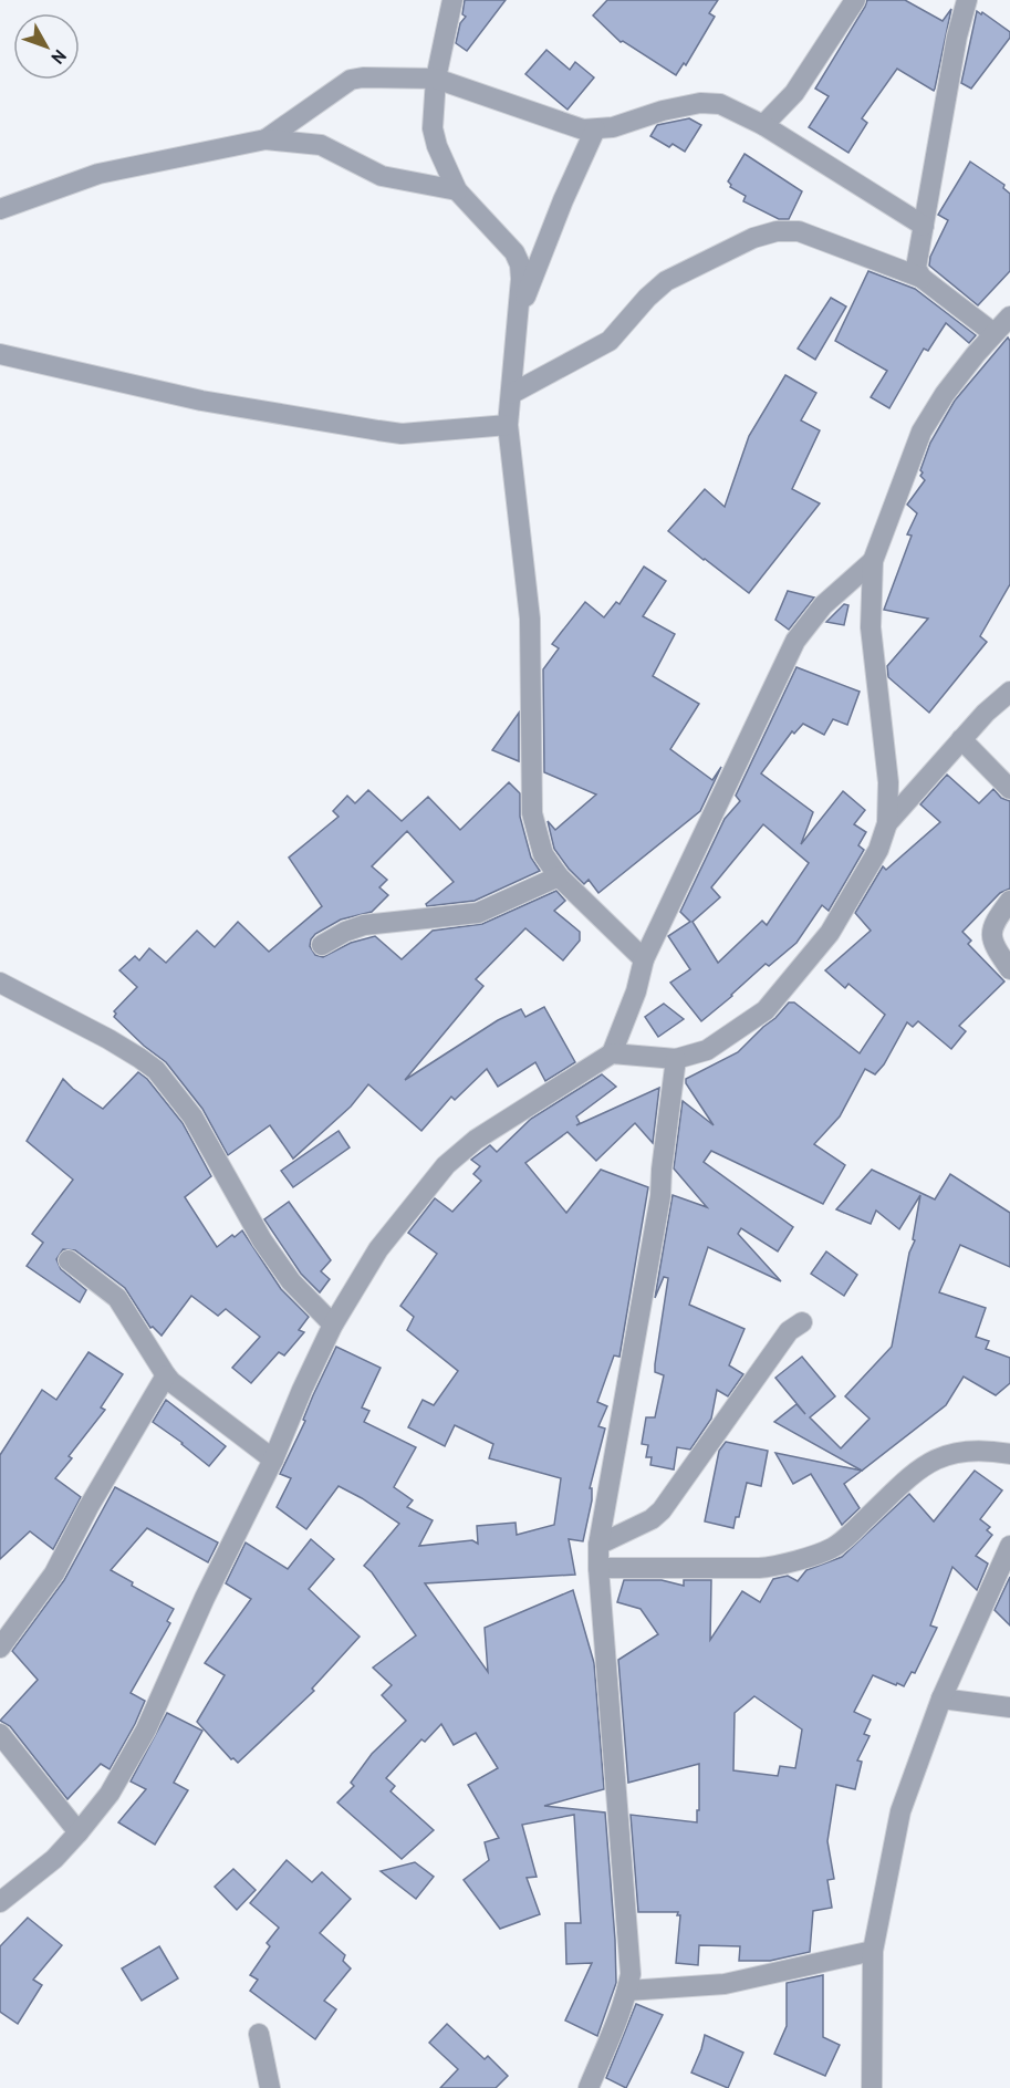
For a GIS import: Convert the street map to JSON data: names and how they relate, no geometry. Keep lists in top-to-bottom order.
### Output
{
  "north": "bottom right"
}
